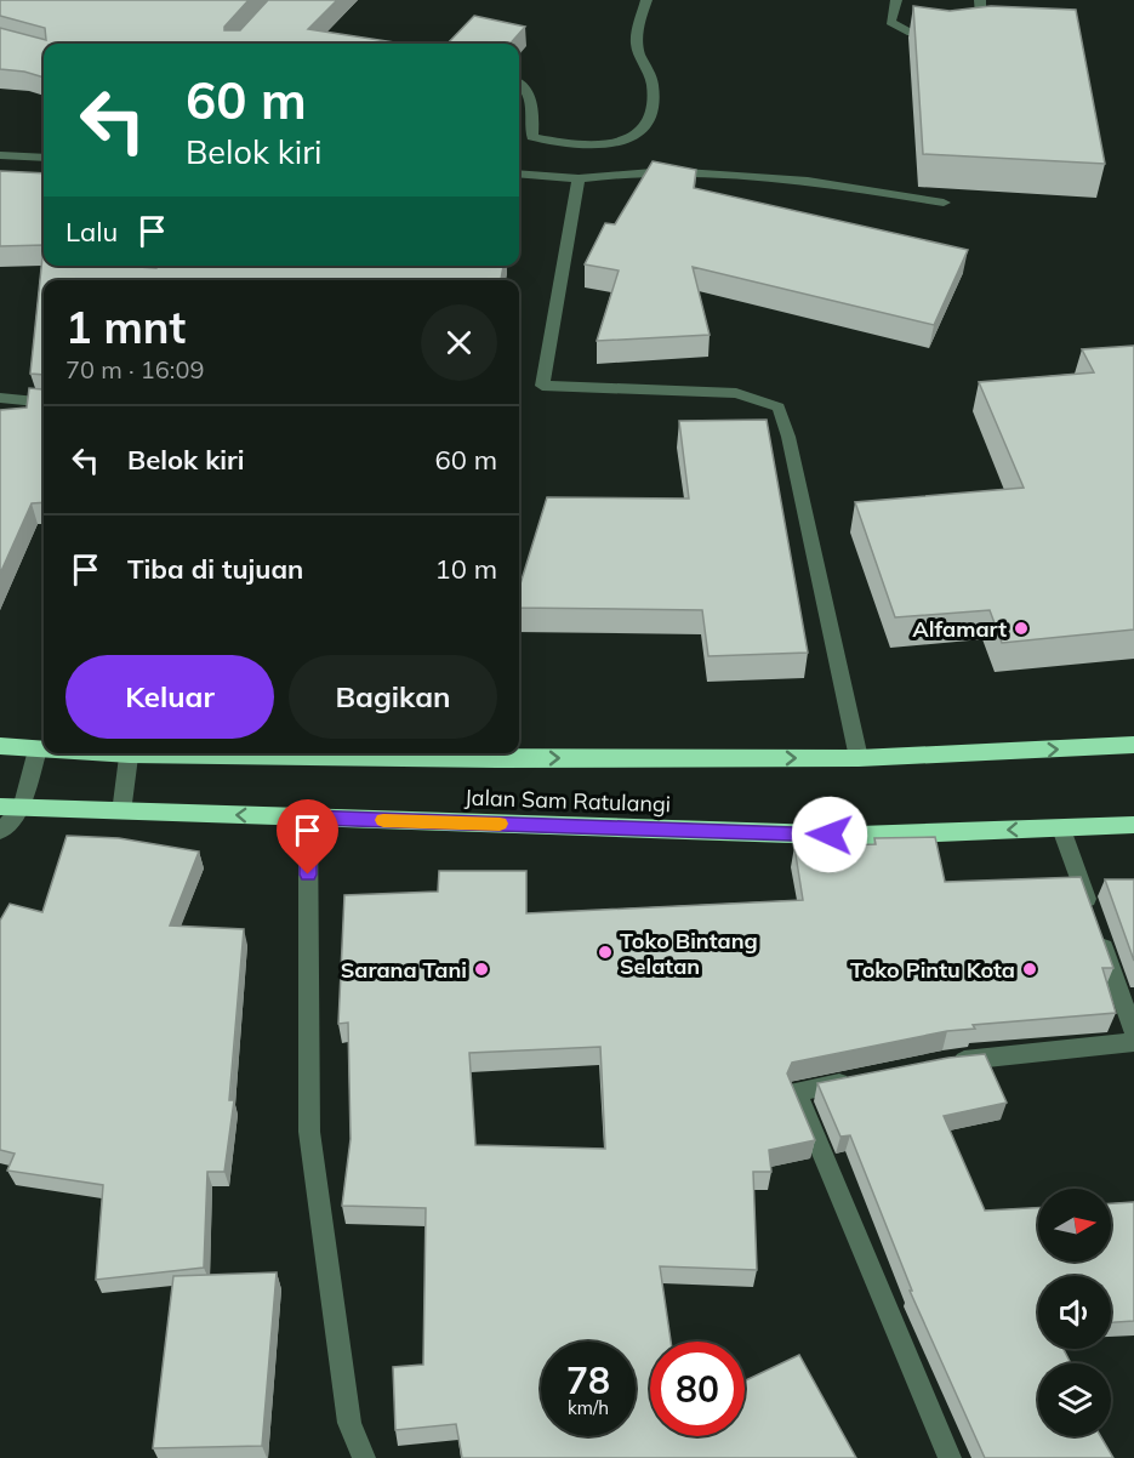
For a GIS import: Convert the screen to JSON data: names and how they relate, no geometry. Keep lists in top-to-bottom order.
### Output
{
  "streets": {
    "highway": ["Jalan Sam Ratulangi"]
  },
  "places": [
    "Alfamart",
    "Toko Bintang Selatan",
    "Sarana Tani",
    "Toko Pintu Kota"
  ],
  "north": "right",
  "page": {
    "turn": ["60 m", "Belok kiri"],
    "then": "Lalu",
    "heading": ["1 mnt", "70 m · 16:09"],
    "list": [
      {
        "name": "Belok kiri",
        "value": "60 m"
      },
      {
        "name": "Tiba di tujuan",
        "value": "10 m"
      }
    ],
    "buttons": ["Keluar", "Bagikan"],
    "speed": "78 km/h",
    "limit": "80"
  }
}
